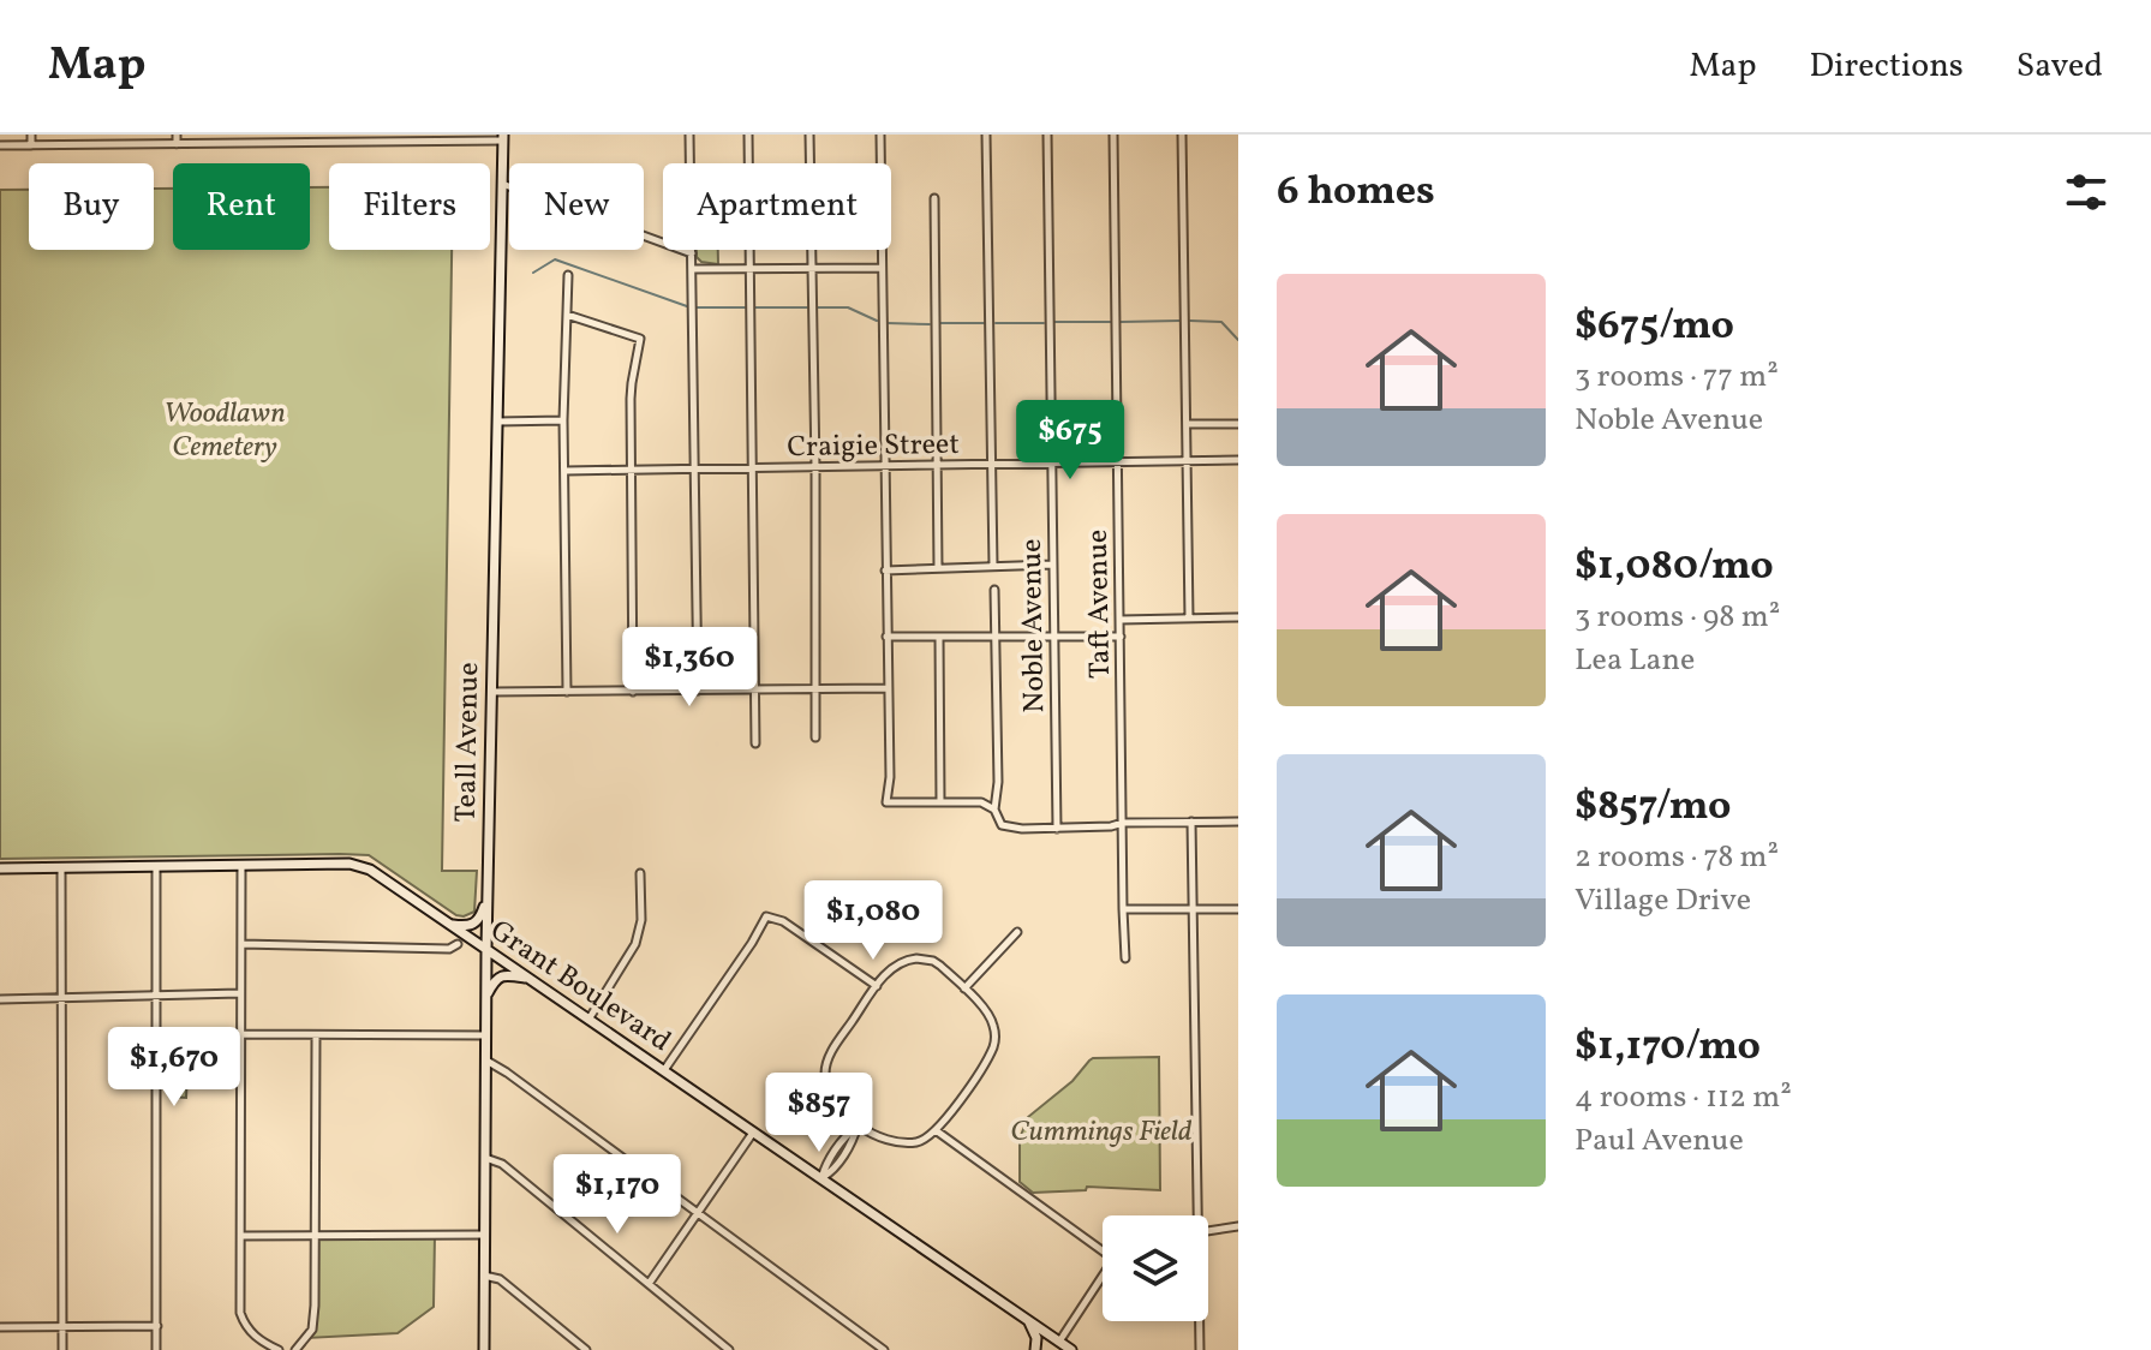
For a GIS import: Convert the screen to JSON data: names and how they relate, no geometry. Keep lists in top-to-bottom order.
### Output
{
  "streets": {
    "street": [
      "Craigie Street",
      "Taft Avenue",
      "Noble Avenue",
      "Teall Avenue",
      "Grant Boulevard"
    ]
  },
  "crossings": [
    ["Craigie Street", "Taft Avenue"],
    ["Craigie Street", "Noble Avenue"],
    ["Teall Avenue", "Grant Boulevard"]
  ],
  "parks": ["Woodlawn Cemetery", "Cummings Field"],
  "page": {
    "header": "Map",
    "nav": ["Map", "Directions", "Saved"],
    "heading": "6 homes",
    "chip": [
      "Buy",
      "Rent",
      "Filters",
      "New",
      "Apartment"
    ],
    "list": [
      {
        "name": "$675/mo",
        "note": "3 rooms · 77 m² · Noble Avenue"
      },
      {
        "name": "$1,080/mo",
        "note": "3 rooms · 98 m² · Lea Lane"
      },
      {
        "name": "$857/mo",
        "note": "2 rooms · 78 m² · Village Drive"
      },
      {
        "name": "$1,170/mo",
        "note": "4 rooms · 112 m² · Paul Avenue"
      }
    ],
    "price": [
      "$675",
      "$1,360",
      "$1,080",
      "$1,670",
      "$857",
      "$1,170"
    ]
  }
}
